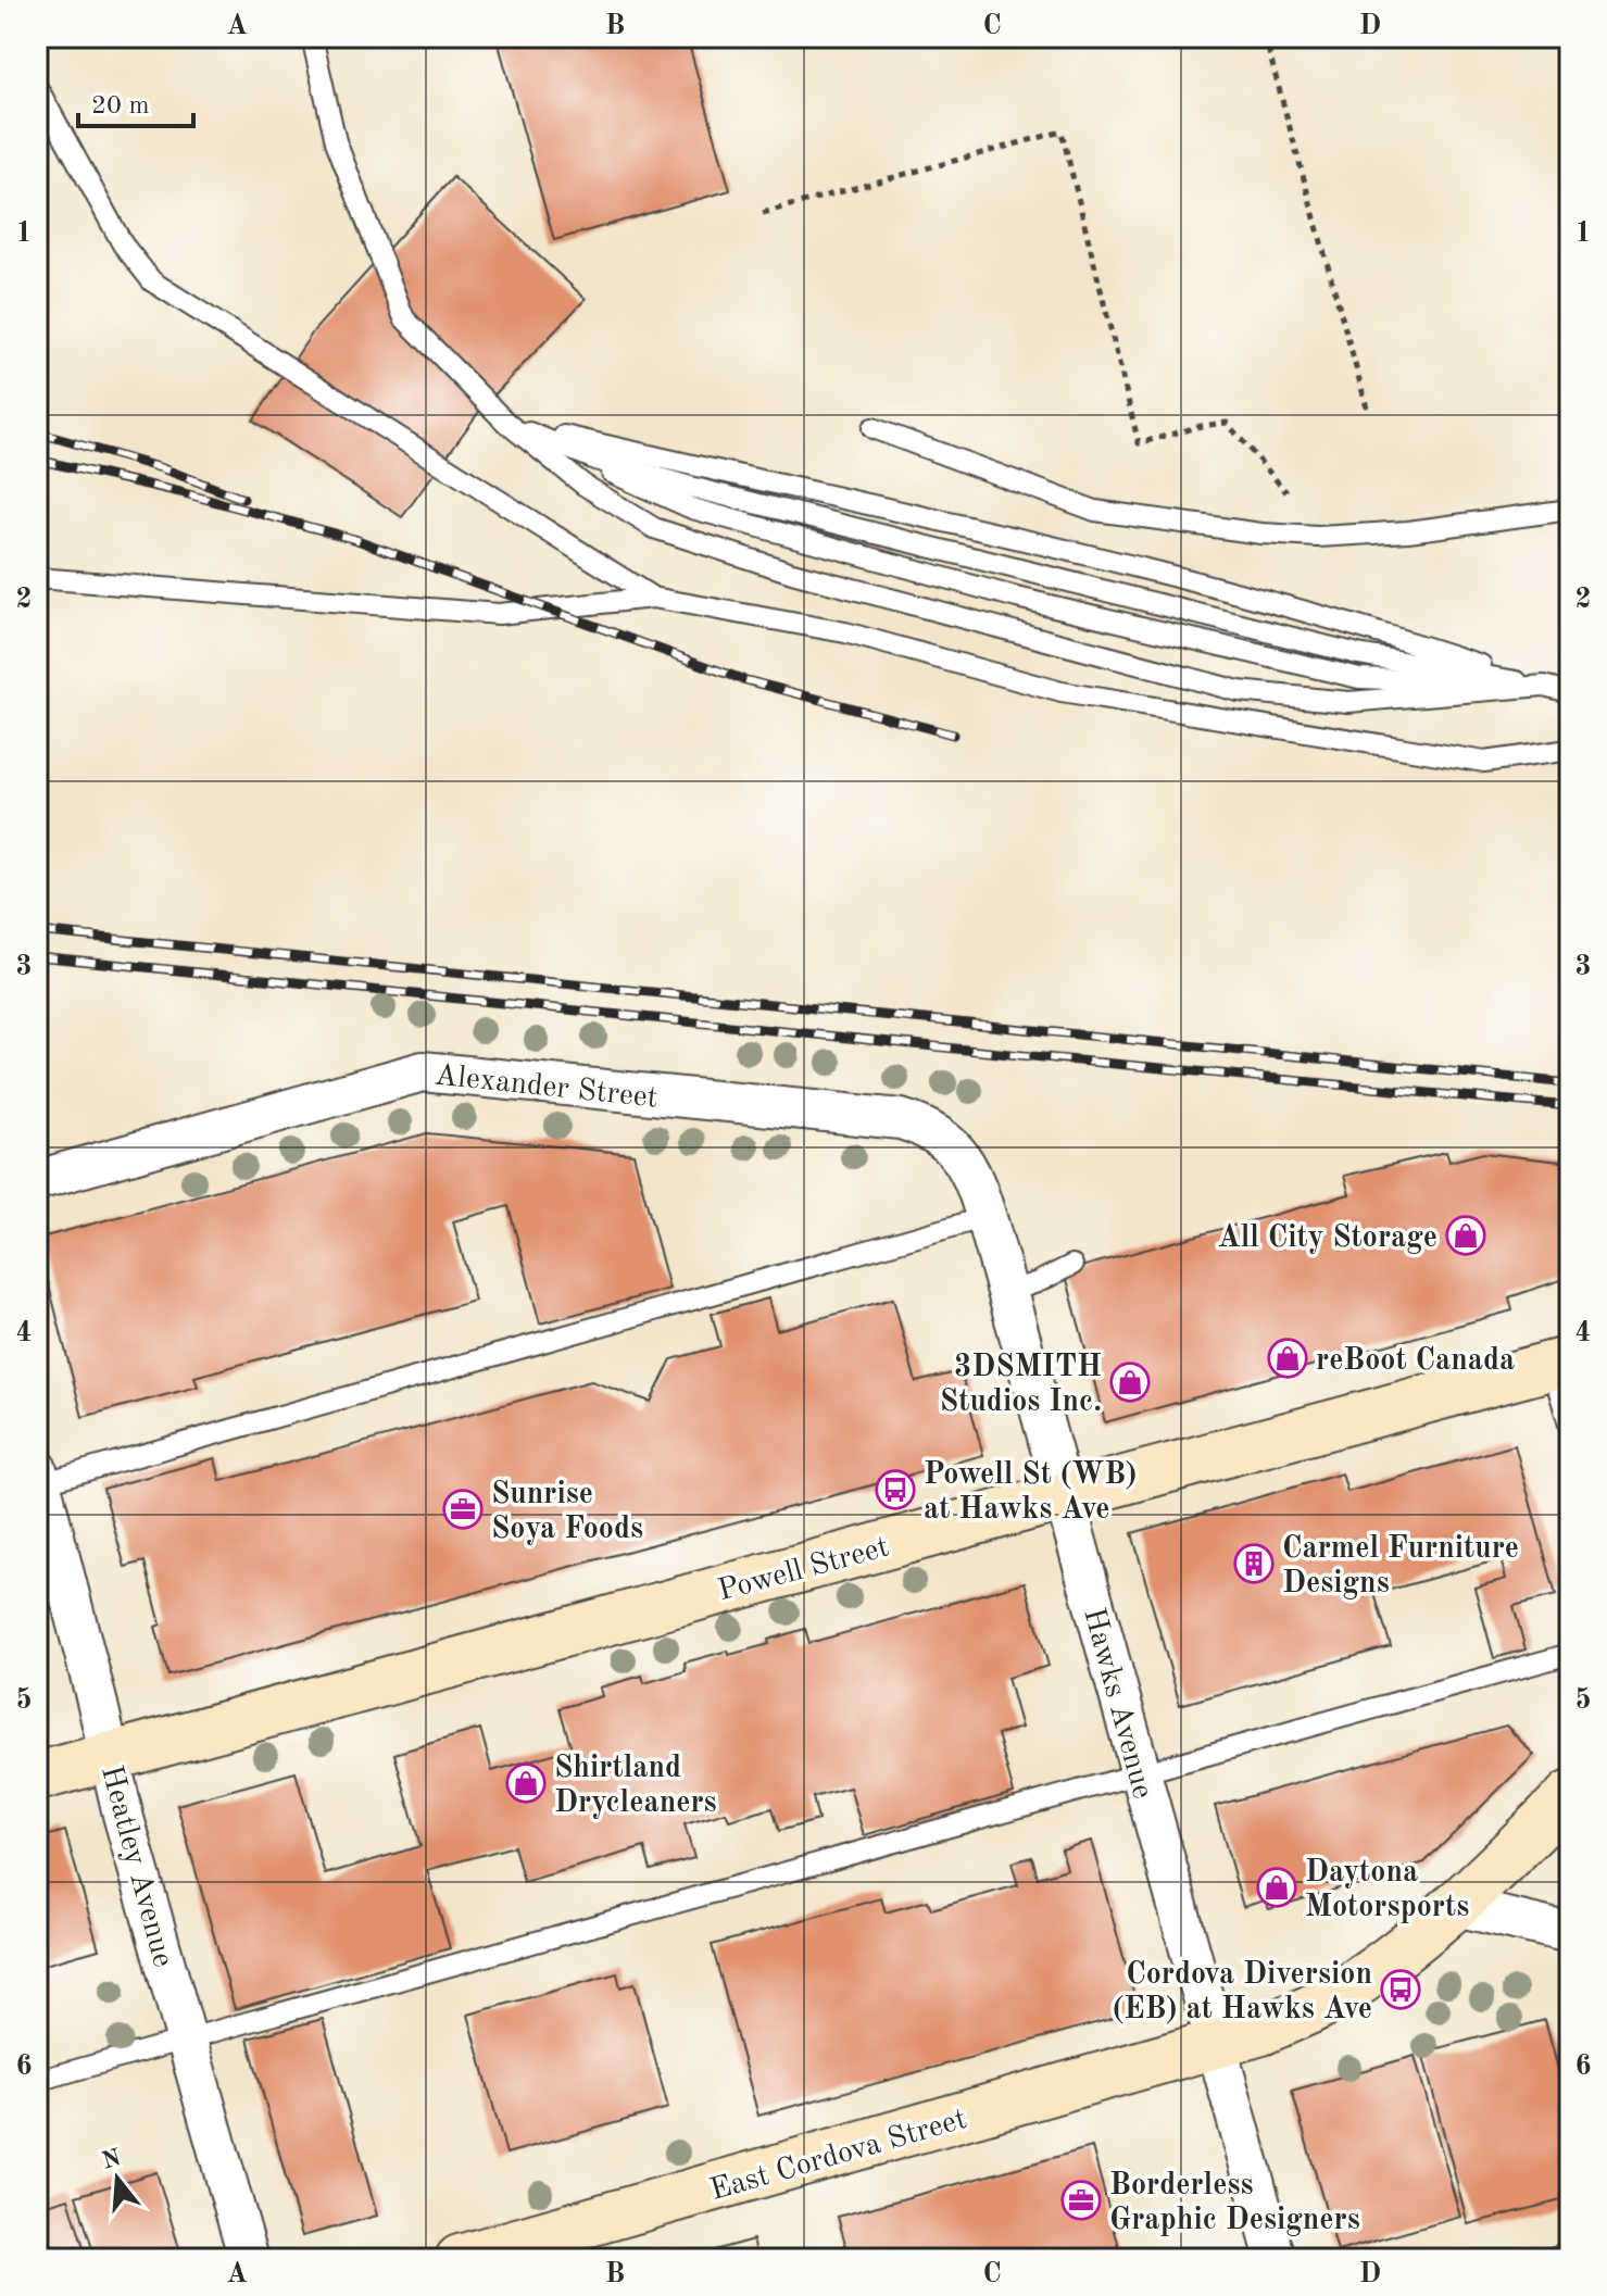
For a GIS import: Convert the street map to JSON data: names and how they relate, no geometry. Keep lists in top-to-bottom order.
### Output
{
  "streets": {
    "main road": ["Powell Street", "East Cordova Street"],
    "street": ["Alexander Street", "Hawks Avenue", "Heatley Avenue"]
  },
  "crossings": [
    ["Alexander Street", "Hawks Avenue"],
    ["Powell Street", "Hawks Avenue"],
    ["Powell Street", "Heatley Avenue"],
    ["Hawks Avenue", "East Cordova Street"]
  ],
  "places": {
    "shop": [
      "All City Storage",
      "reBoot Canada",
      "3DSMITH Studios Inc.",
      "Shirtland Drycleaners",
      "Daytona Motorsports"
    ],
    "bus stop": ["Powell St (WB) at Hawks Ave", "Cordova Diversion (EB) at Hawks Ave"],
    "office": ["Sunrise Soya Foods", "Borderless Graphic Designers"],
    "building": ["Carmel Furniture Designs"]
  },
  "scale_bar": "20 m",
  "north": "top",
  "grid": {
    "columns": [
      "A",
      "B",
      "C",
      "D"
    ],
    "rows": [
      "1",
      "2",
      "3",
      "4",
      "5",
      "6"
    ]
  }
}
